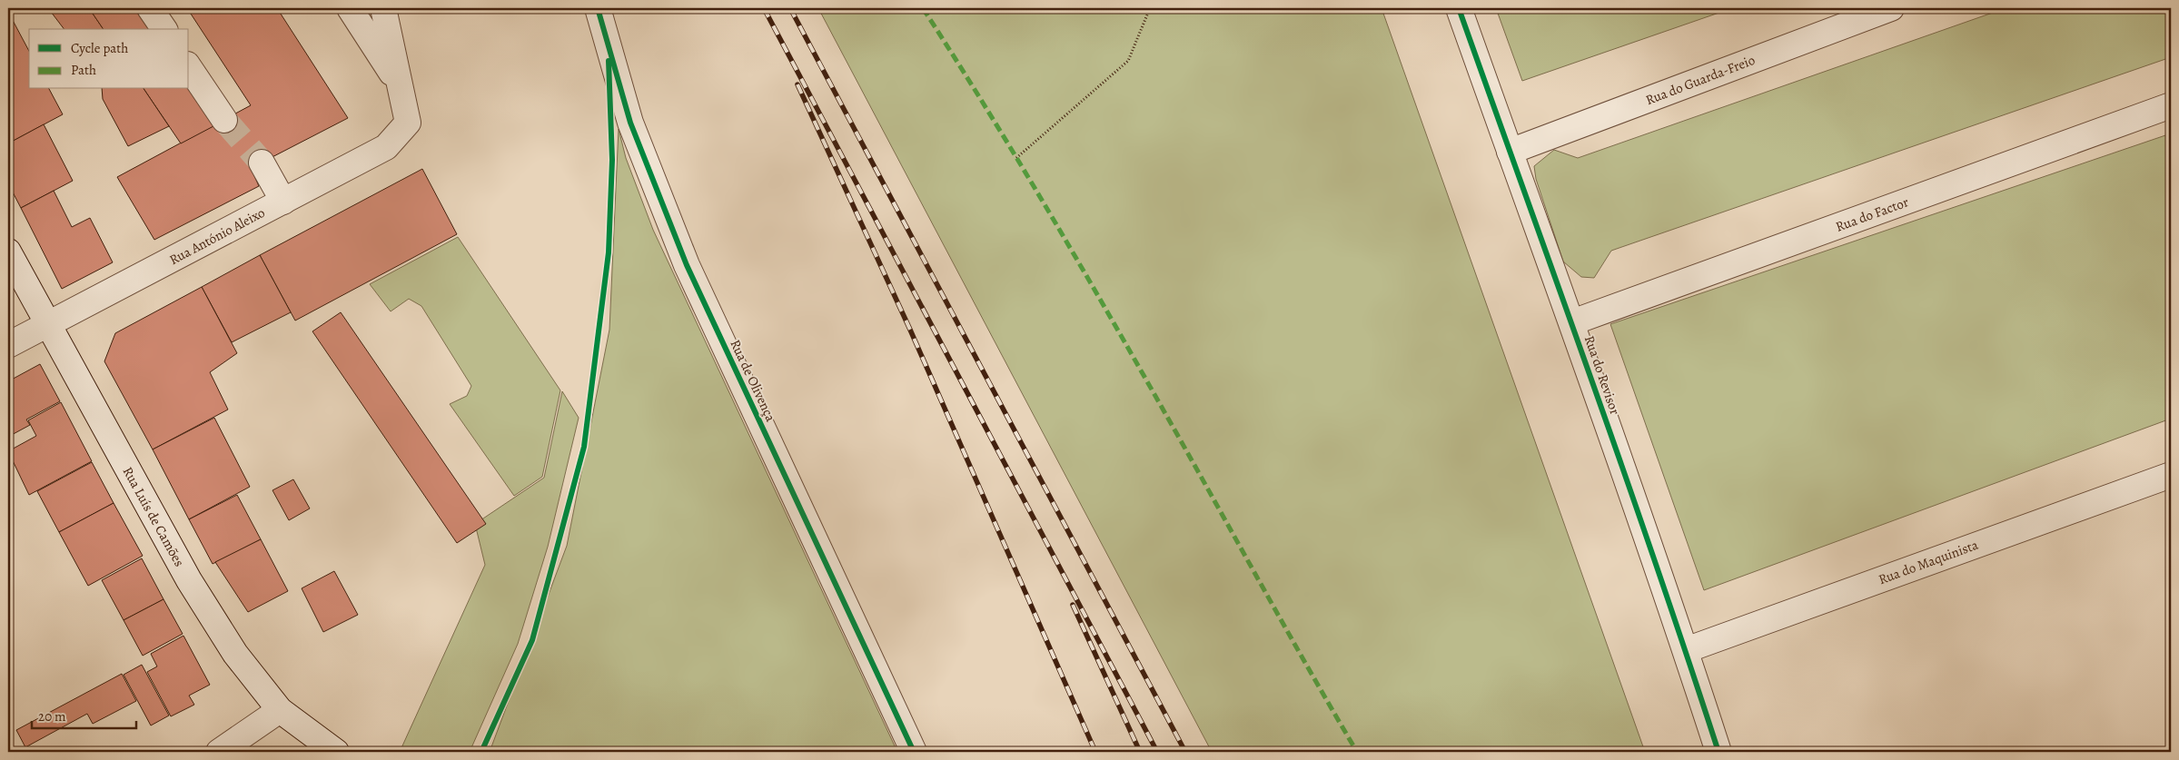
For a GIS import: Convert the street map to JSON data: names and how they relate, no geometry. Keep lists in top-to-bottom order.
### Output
{
  "streets": {
    "street": [
      "Rua do Guarda-Freio",
      "Rua do Factor",
      "Rua António Aleixo",
      "Rua do Revisor",
      "Rua de Olivença",
      "Rua Luís de Camões",
      "Rua do Maquinista"
    ]
  },
  "crossings": [
    ["Rua do Guarda-Freio", "Rua do Revisor"],
    ["Rua do Factor", "Rua do Revisor"],
    ["Rua António Aleixo", "Rua Luís de Camões"],
    ["Rua do Revisor", "Rua do Maquinista"]
  ],
  "legend": ["Cycle path", "Path"],
  "scale_bar": "20 m"
}
